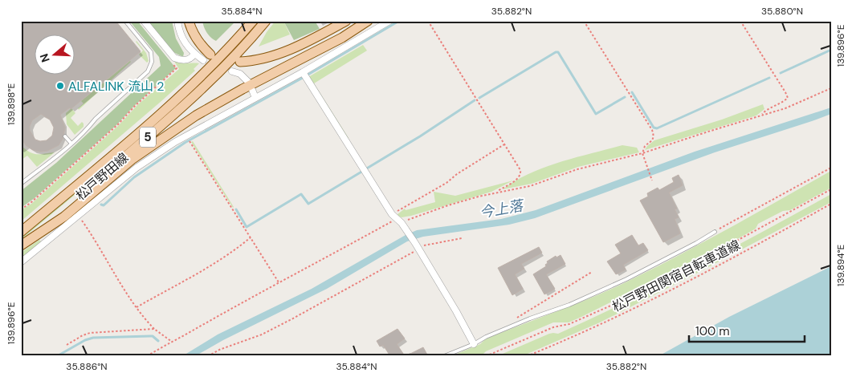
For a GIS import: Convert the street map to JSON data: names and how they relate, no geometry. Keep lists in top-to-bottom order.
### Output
{
  "streets": {
    "main road": ["5", "松戸野田線"],
    "path": ["松戸野田関宿自転車道線"]
  },
  "water": ["今上落"],
  "places": ["ALFALINK 流山 2"],
  "scale_bar": "100 m",
  "north": "left",
  "coordinates": [
    "35.884°N",
    "35.882°N",
    "35.880°N",
    "139.896°E",
    "139.898°E",
    "139.894°E",
    "35.886°N"
  ]
}
